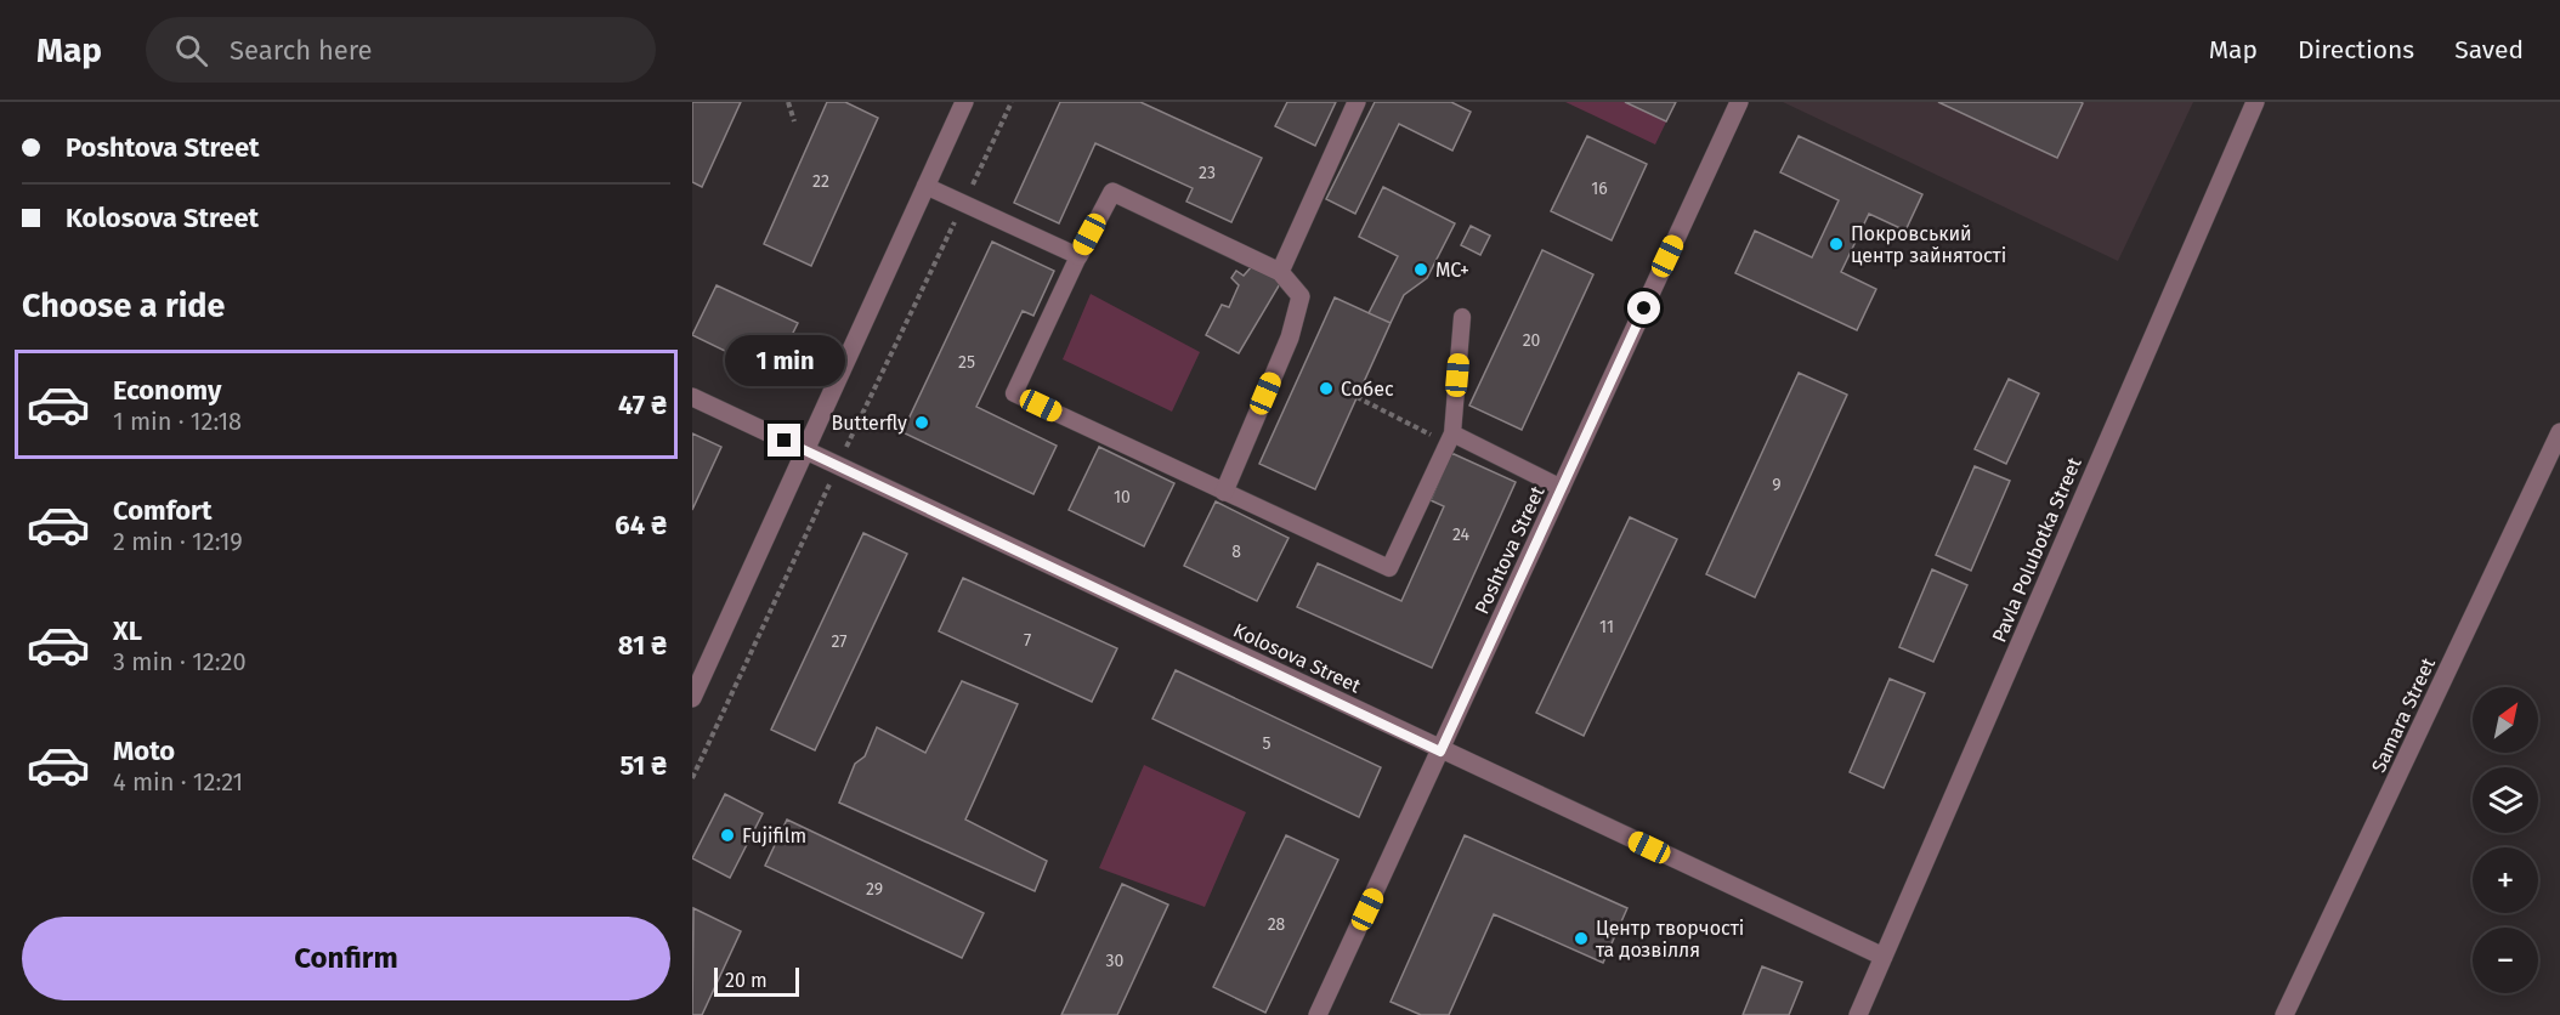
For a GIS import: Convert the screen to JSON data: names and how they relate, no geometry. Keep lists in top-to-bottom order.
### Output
{
  "streets": {
    "street": [
      "Poshtova Street",
      "Pavla Polubotka Street",
      "Kolosova Street",
      "Samara Street"
    ]
  },
  "crossings": [
    ["Poshtova Street", "Kolosova Street"],
    ["Pavla Polubotka Street", "Kolosova Street"]
  ],
  "places": [
    "Покровський центр зайнятості",
    "МС+",
    "Собес",
    "Butterfly",
    "Fujifilm",
    "Центр творчості та дозвілля"
  ],
  "house_numbers": [
    "23",
    "22",
    "16",
    "20",
    "25",
    "9",
    "10",
    "24",
    "8",
    "11",
    "7",
    "27",
    "5",
    "29",
    "28",
    "30"
  ],
  "scale_bar": "20 m",
  "north": "top right",
  "page": {
    "header": "Map",
    "search": "Search here",
    "nav": ["Map", "Directions", "Saved"],
    "banner": ["Poshtova Street", "Kolosova Street"],
    "heading": "Choose a ride",
    "bubble": "1 min",
    "list": [
      {
        "name": "Economy",
        "note": "1 min · 12:18",
        "value": "47 ₴"
      },
      {
        "name": "Comfort",
        "note": "2 min · 12:19",
        "value": "64 ₴"
      },
      {
        "name": "XL",
        "note": "3 min · 12:20",
        "value": "81 ₴"
      },
      {
        "name": "Moto",
        "note": "4 min · 12:21",
        "value": "51 ₴"
      }
    ],
    "map_buttons": ["+", "−"],
    "buttons": "Confirm",
    "scale": "20 m"
  }
}
